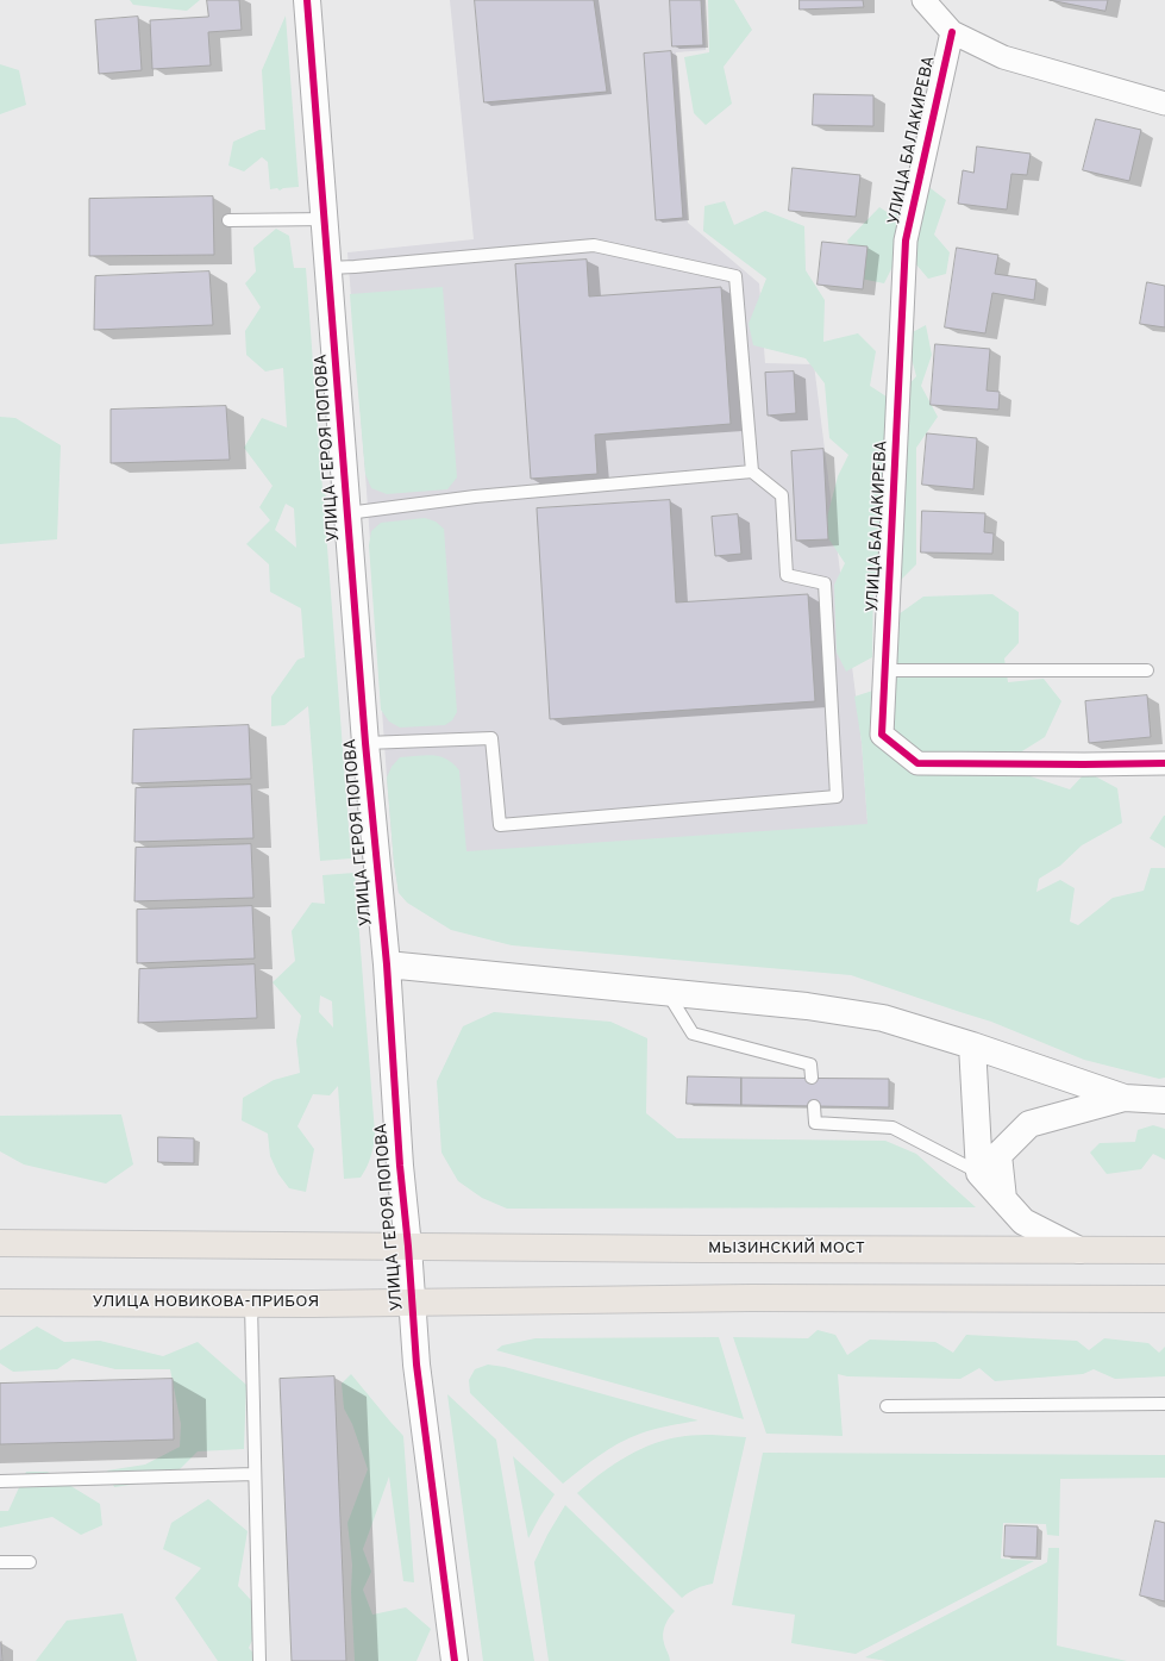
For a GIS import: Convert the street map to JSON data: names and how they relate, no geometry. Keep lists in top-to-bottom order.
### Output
{
  "streets": {
    "main road": ["МЫЗИНСКИЙ МОСТ", "УЛИЦА НОВИКОВА-ПРИБОЯ"],
    "street": ["УЛИЦА БАЛАКИРЕВА", "УЛИЦА ГЕРОЯ ПОПОВА"]
  },
  "crossings": [
    ["УЛИЦА ГЕРОЯ ПОПОВА", "МЫЗИНСКИЙ МОСТ"],
    ["УЛИЦА ГЕРОЯ ПОПОВА", "УЛИЦА НОВИКОВА-ПРИБОЯ"]
  ]
}
